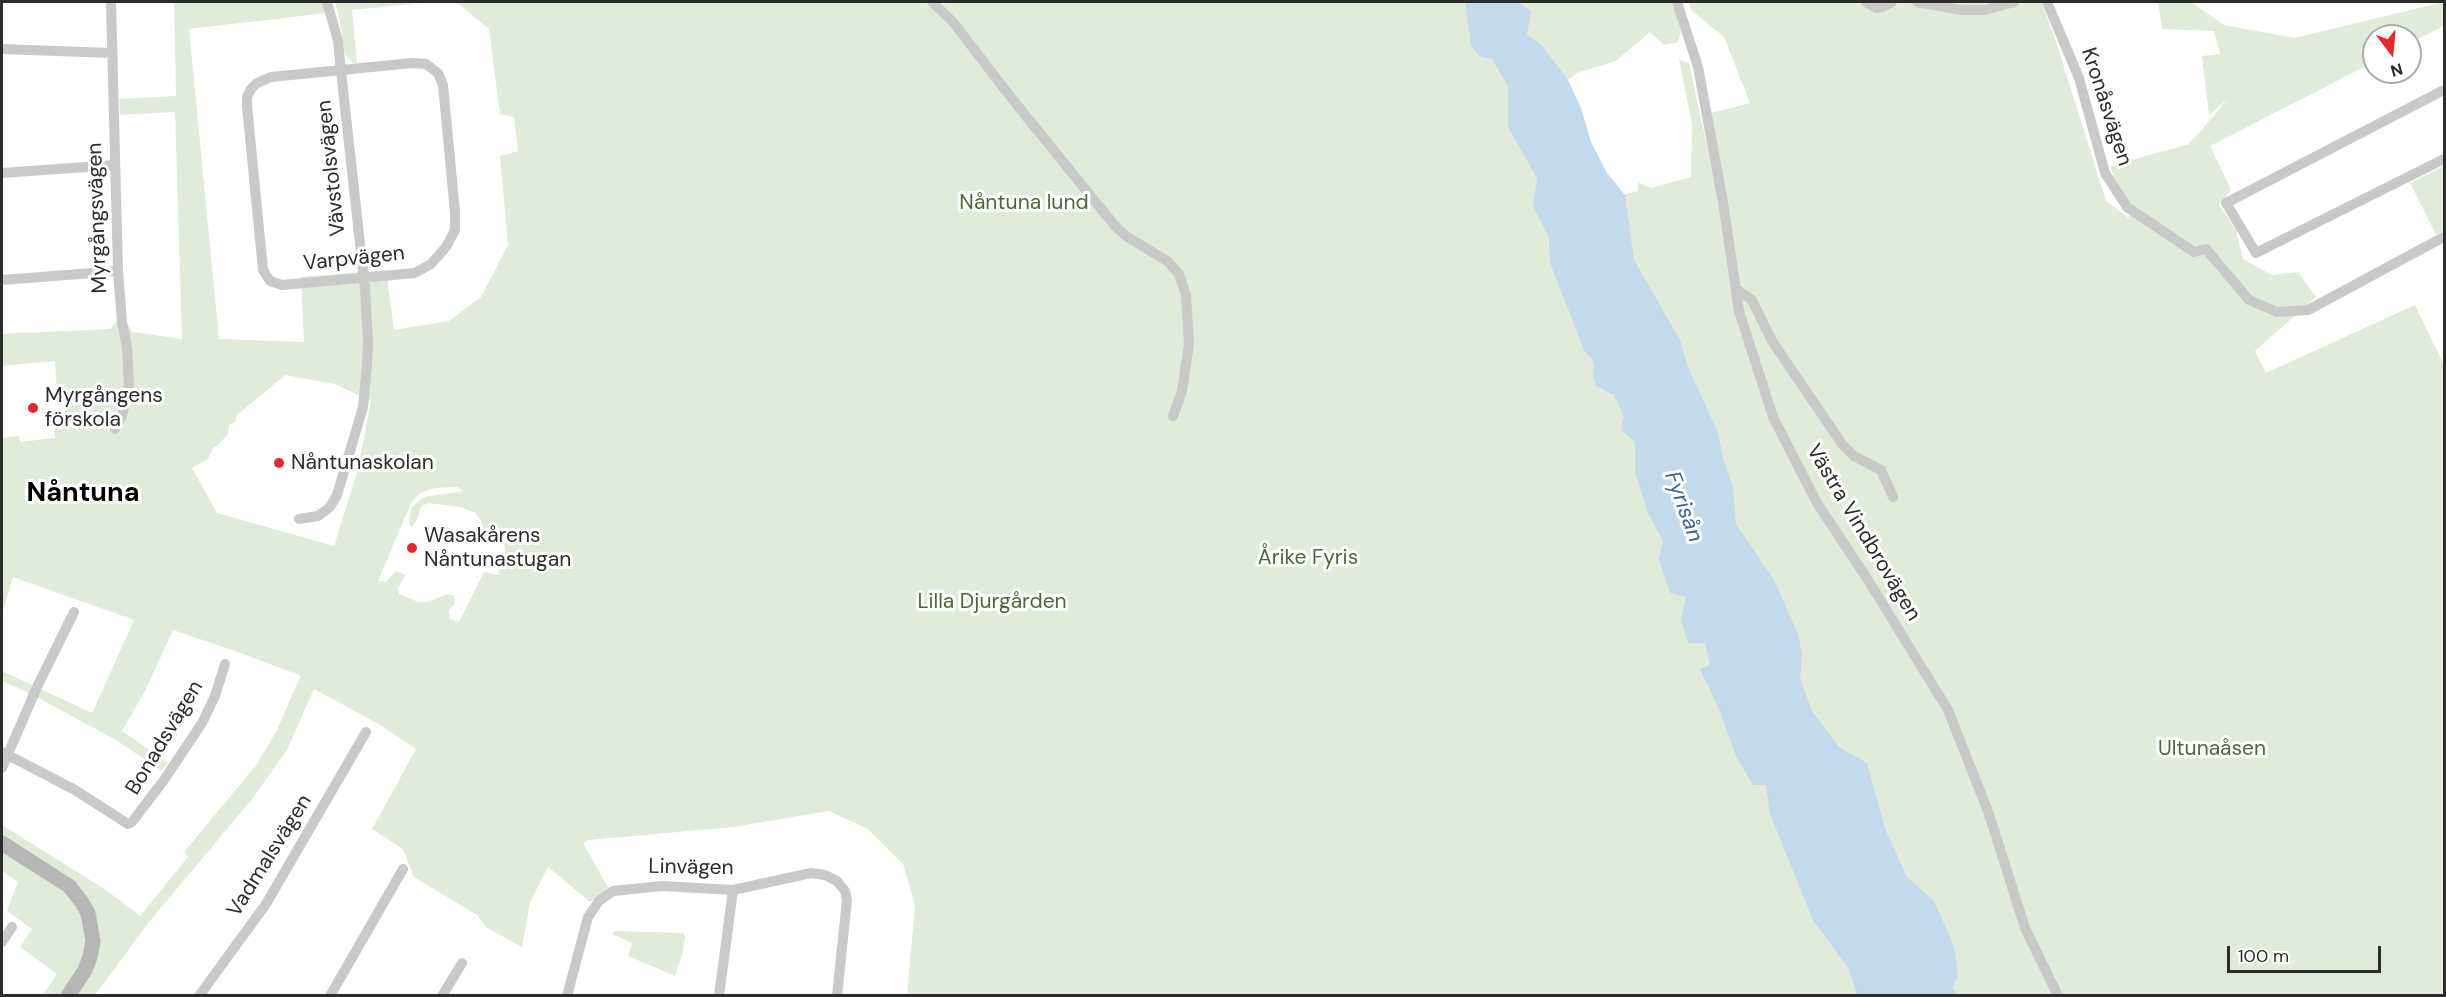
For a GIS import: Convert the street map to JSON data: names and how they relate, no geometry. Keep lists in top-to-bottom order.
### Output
{
  "streets": {
    "street": [
      "Kronåsvägen",
      "Vävstolsvägen",
      "Myrgångsvägen",
      "Varpvägen",
      "Västra Vindbrovägen",
      "Bonadsvägen",
      "Vadmalsvägen",
      "Linvägen"
    ]
  },
  "crossings": [
    ["Vävstolsvägen", "Varpvägen"]
  ],
  "districts": ["Nåntuna"],
  "water": ["Fyrisån"],
  "parks": [
    "Nåntuna lund",
    "Årike Fyris",
    "Lilla Djurgården",
    "Ultunaåsen"
  ],
  "places": ["Myrgångens förskola", "Nåntunaskolan", "Wasakårens Nåntunastugan"],
  "scale_bar": "100 m",
  "north": "bottom"
}
